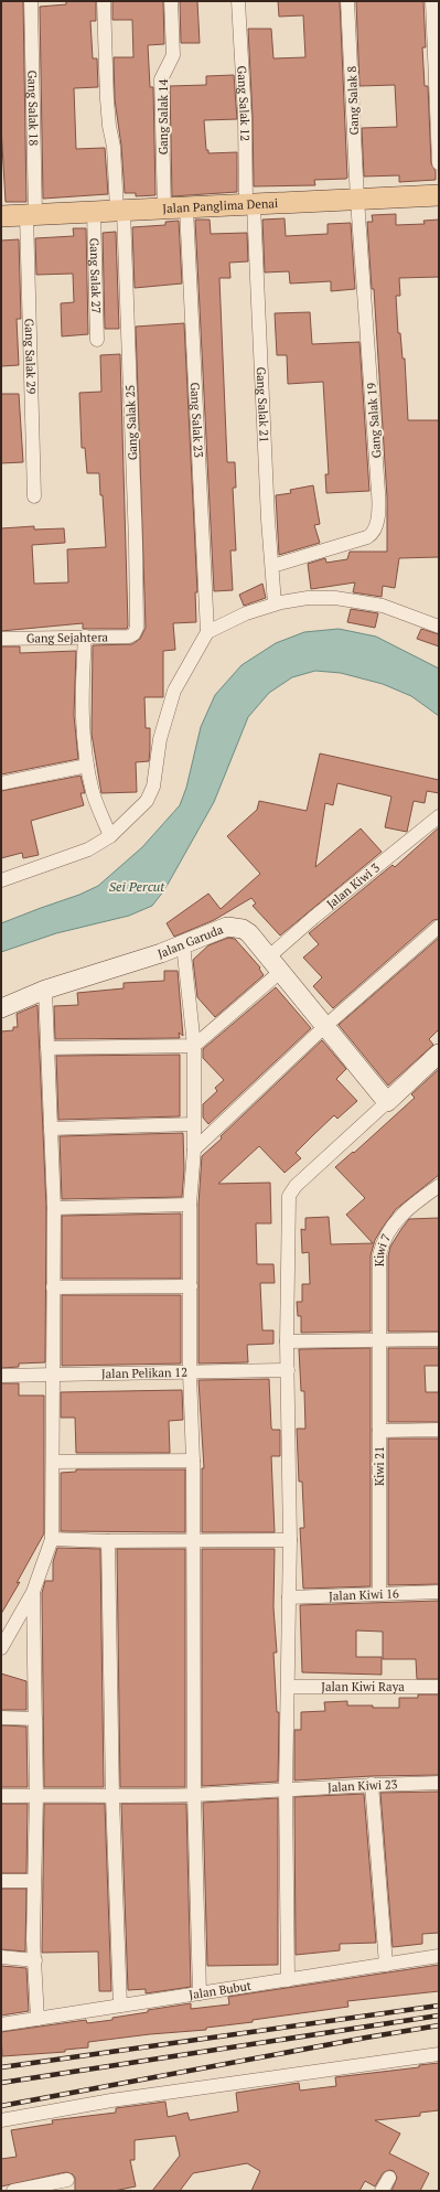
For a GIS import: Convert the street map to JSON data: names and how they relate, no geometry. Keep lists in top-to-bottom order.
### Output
{
  "streets": {
    "main road": ["Jalan Panglima Denai"],
    "street": [
      "Gang Salak 8",
      "Gang Salak 12",
      "Gang Salak 18",
      "Gang Salak 14",
      "Gang Salak 27",
      "Gang Salak 29",
      "Gang Salak 21",
      "Gang Salak 23",
      "Gang Salak 19",
      "Gang Salak 25",
      "Gang Sejahtera",
      "Jalan Kiwi 3",
      "Jalan Garuda",
      "Kiwi 7",
      "Jalan Pelikan 12",
      "Kiwi 21",
      "Jalan Kiwi 16",
      "Jalan Kiwi Raya",
      "Jalan Kiwi 23",
      "Jalan Bubut"
    ]
  },
  "crossings": [
    ["Gang Salak 8", "Jalan Panglima Denai"],
    ["Gang Salak 8", "Gang Salak 19"],
    ["Gang Salak 12", "Jalan Panglima Denai"],
    ["Gang Salak 12", "Gang Salak 21"],
    ["Gang Salak 18", "Jalan Panglima Denai"],
    ["Gang Salak 18", "Gang Salak 29"],
    ["Gang Salak 14", "Jalan Panglima Denai"],
    ["Jalan Panglima Denai", "Gang Salak 27"],
    ["Jalan Panglima Denai", "Gang Salak 29"],
    ["Jalan Panglima Denai", "Gang Salak 21"],
    ["Jalan Panglima Denai", "Gang Salak 23"],
    ["Jalan Panglima Denai", "Gang Salak 19"],
    ["Jalan Panglima Denai", "Gang Salak 25"],
    ["Gang Salak 21", "Gang Salak 19"],
    ["Gang Salak 25", "Gang Sejahtera"],
    ["Jalan Kiwi 3", "Jalan Garuda"],
    ["Kiwi 7", "Kiwi 21"],
    ["Kiwi 21", "Jalan Kiwi 16"]
  ],
  "water": ["Sei Percut"]
}
